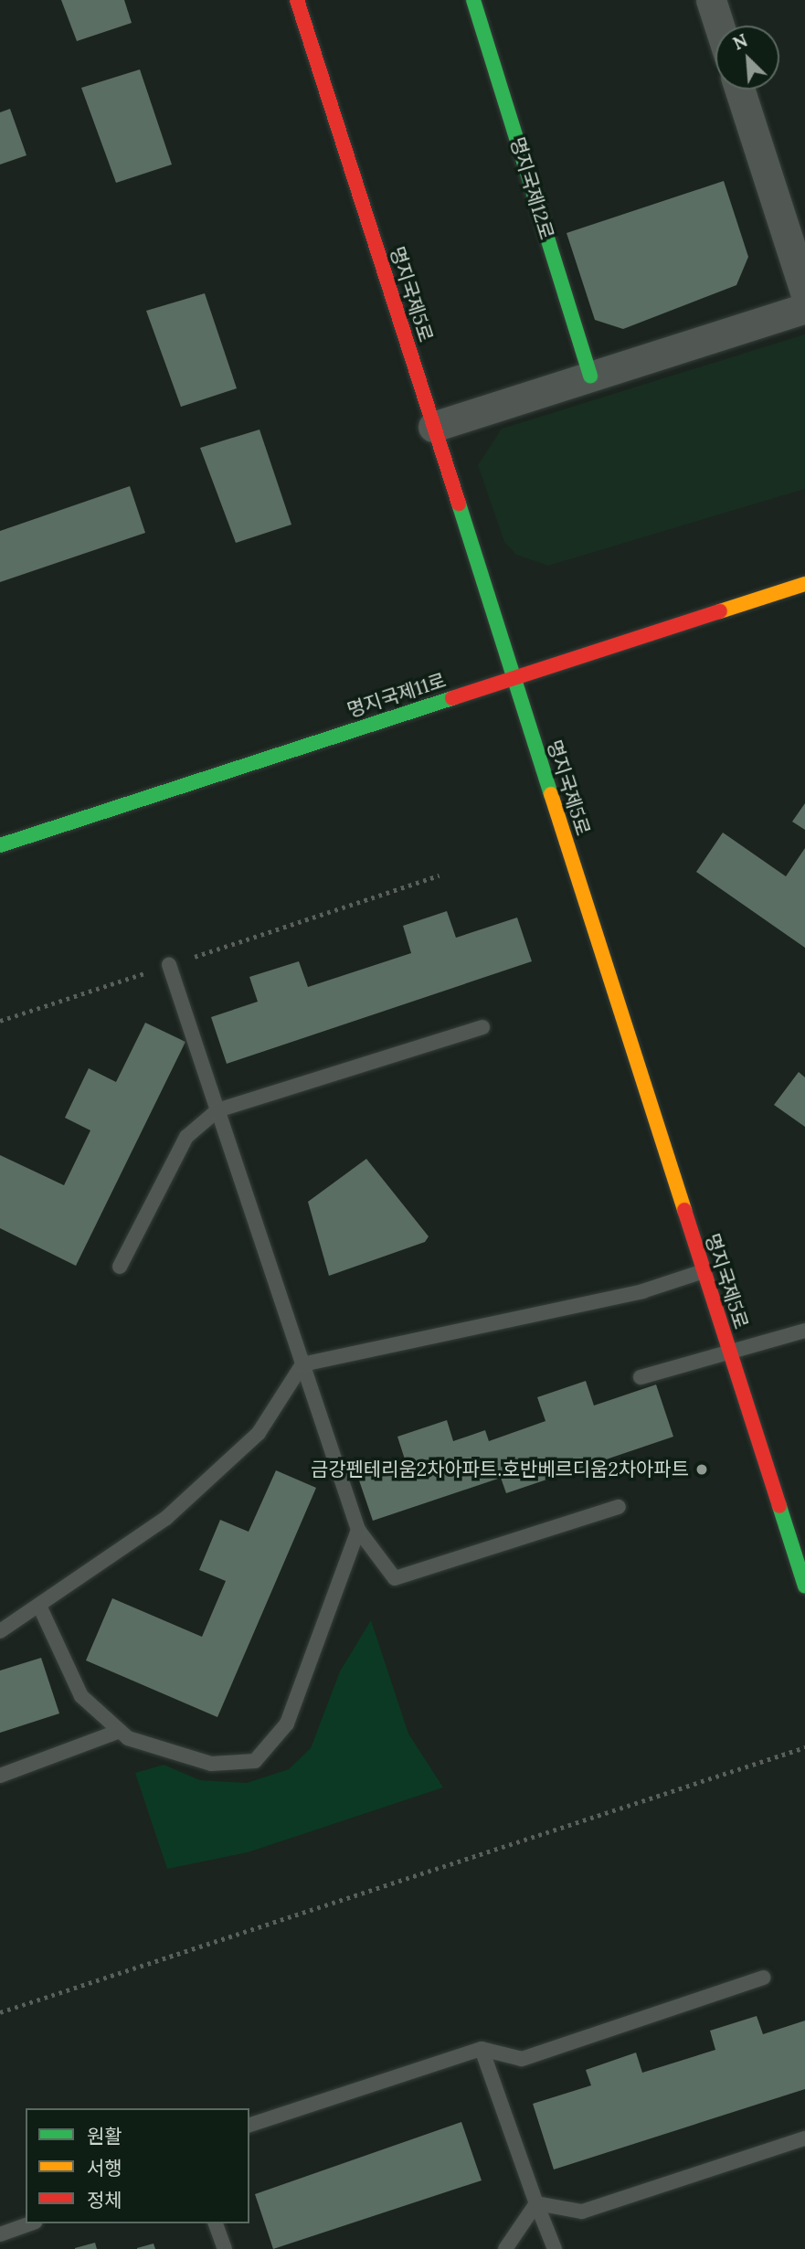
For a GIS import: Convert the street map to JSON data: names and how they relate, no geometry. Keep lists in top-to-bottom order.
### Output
{
  "streets": {
    "street": ["명지국제12로", "명지국제5로", "명지국제11로"]
  },
  "crossings": [
    ["명지국제5로", "명지국제11로"]
  ],
  "places": ["금강펜테리움2차아파트.호반베르디움2차아파트"],
  "legend": ["원활", "서행", "정체"],
  "north": "top left"
}
